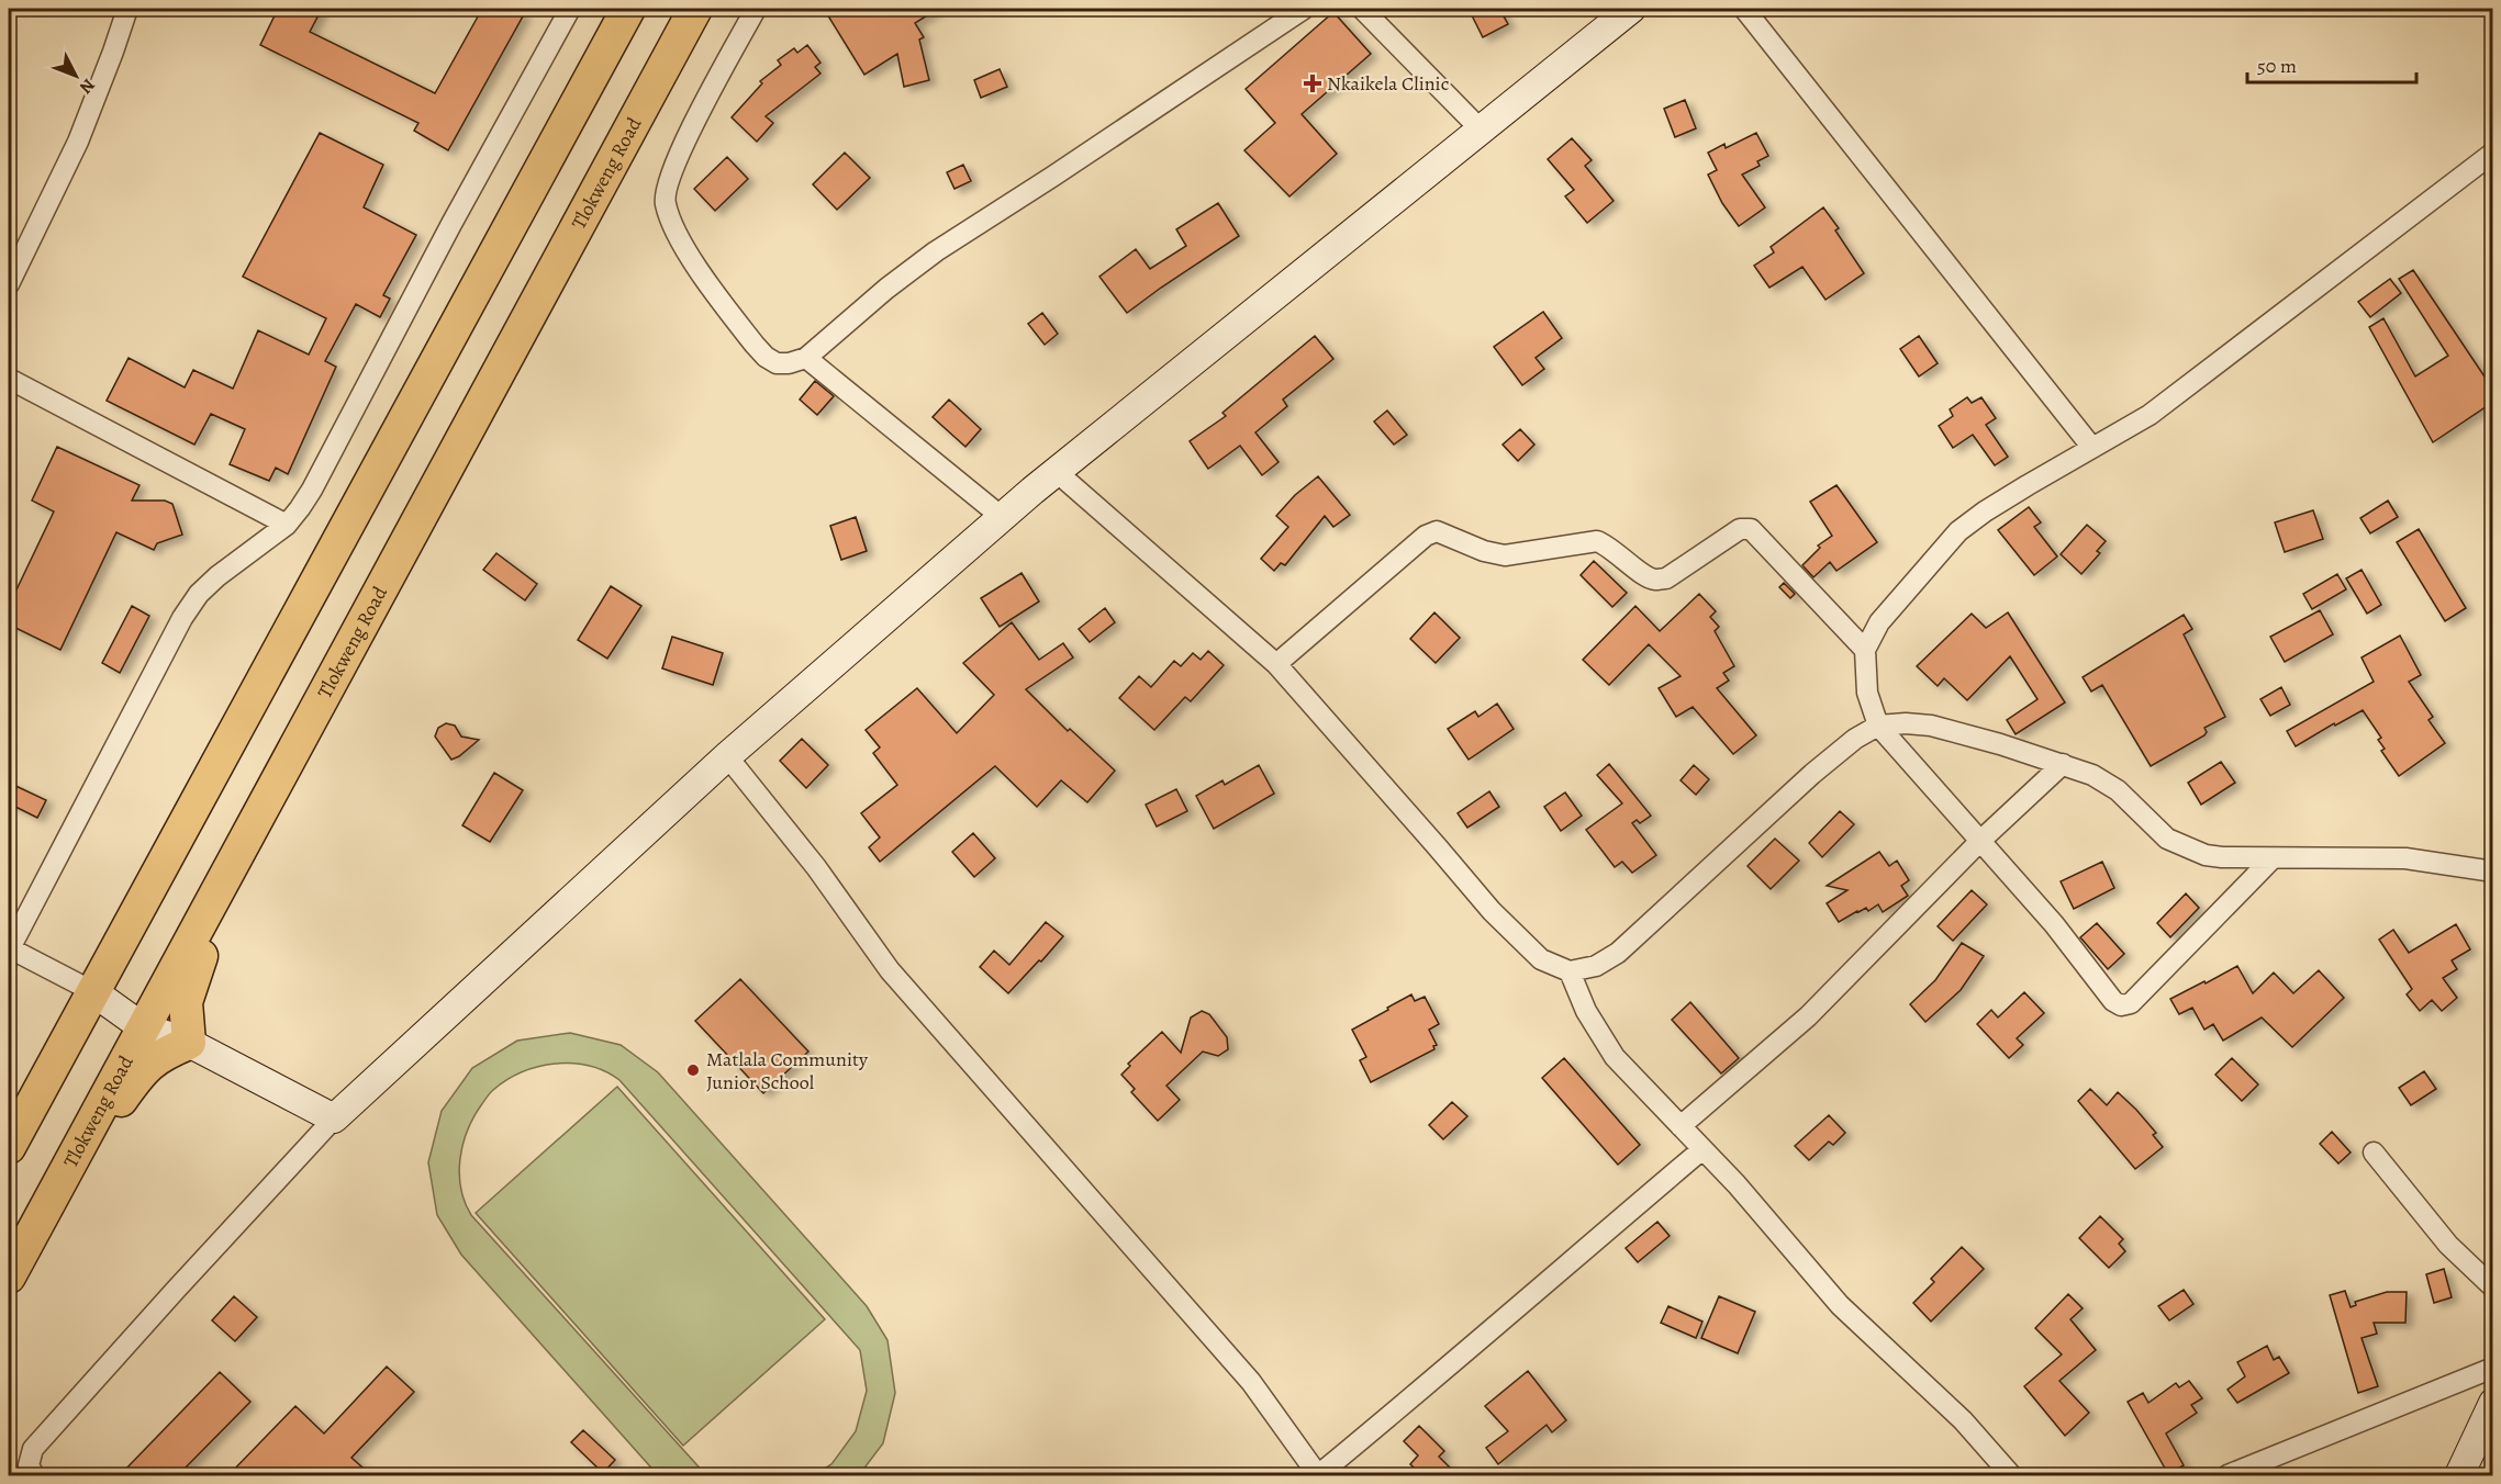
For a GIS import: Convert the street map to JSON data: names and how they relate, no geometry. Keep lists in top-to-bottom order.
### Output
{
  "streets": {
    "main road": ["Tlokweng Road"]
  },
  "places": {
    "health": ["Nkaikela Clinic"],
    "other": ["Matlala Community Junior School"]
  },
  "scale_bar": "50 m",
  "north": "bottom right"
}
